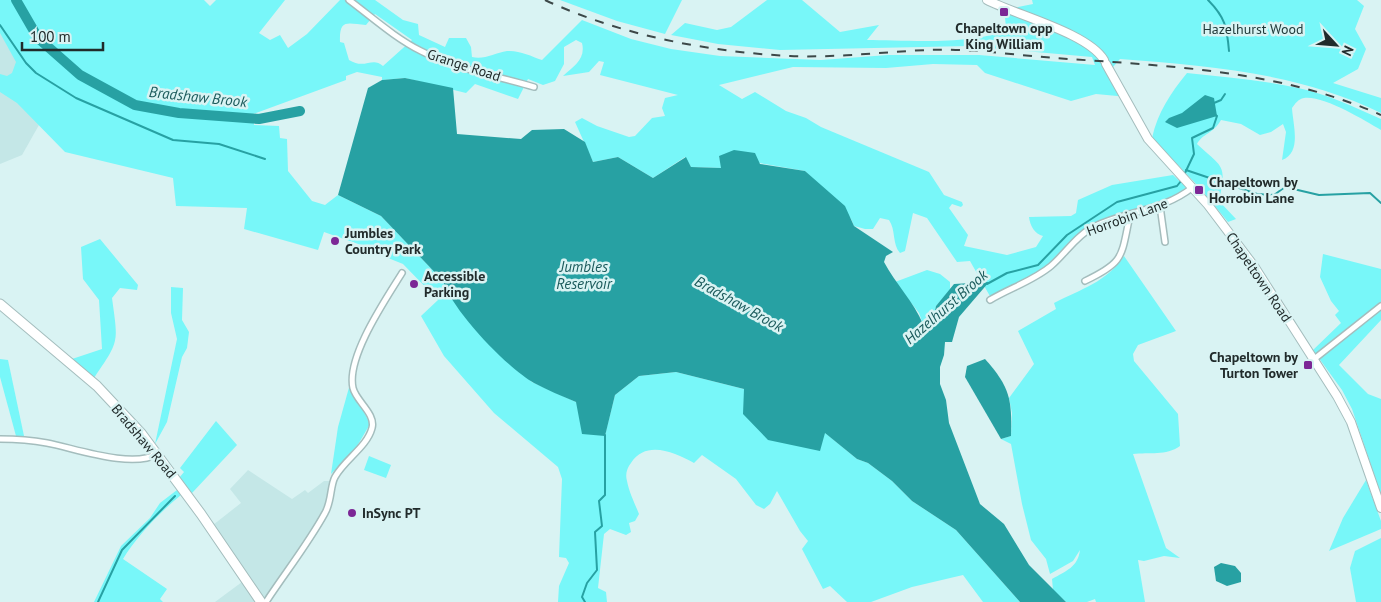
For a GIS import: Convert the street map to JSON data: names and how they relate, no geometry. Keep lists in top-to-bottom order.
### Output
{
  "streets": {
    "main road": ["Chapeltown Road", "Bradshaw Road"],
    "street": ["Grange Road", "Horrobin Lane"]
  },
  "crossings": [
    ["Horrobin Lane", "Chapeltown Road"]
  ],
  "water": ["Bradshaw Brook", "Jumbles Reservoir", "Hazelhurst Brook"],
  "parks": ["Hazelhurst Wood"],
  "places": {
    "transit": ["Chapeltown opp King William", "Chapeltown by Horrobin Lane", "Chapeltown by Turton Tower"],
    "other": ["Jumbles Country Park", "Accessible Parking", "InSync PT"]
  },
  "scale_bar": "100 m",
  "north": "bottom right"
}
